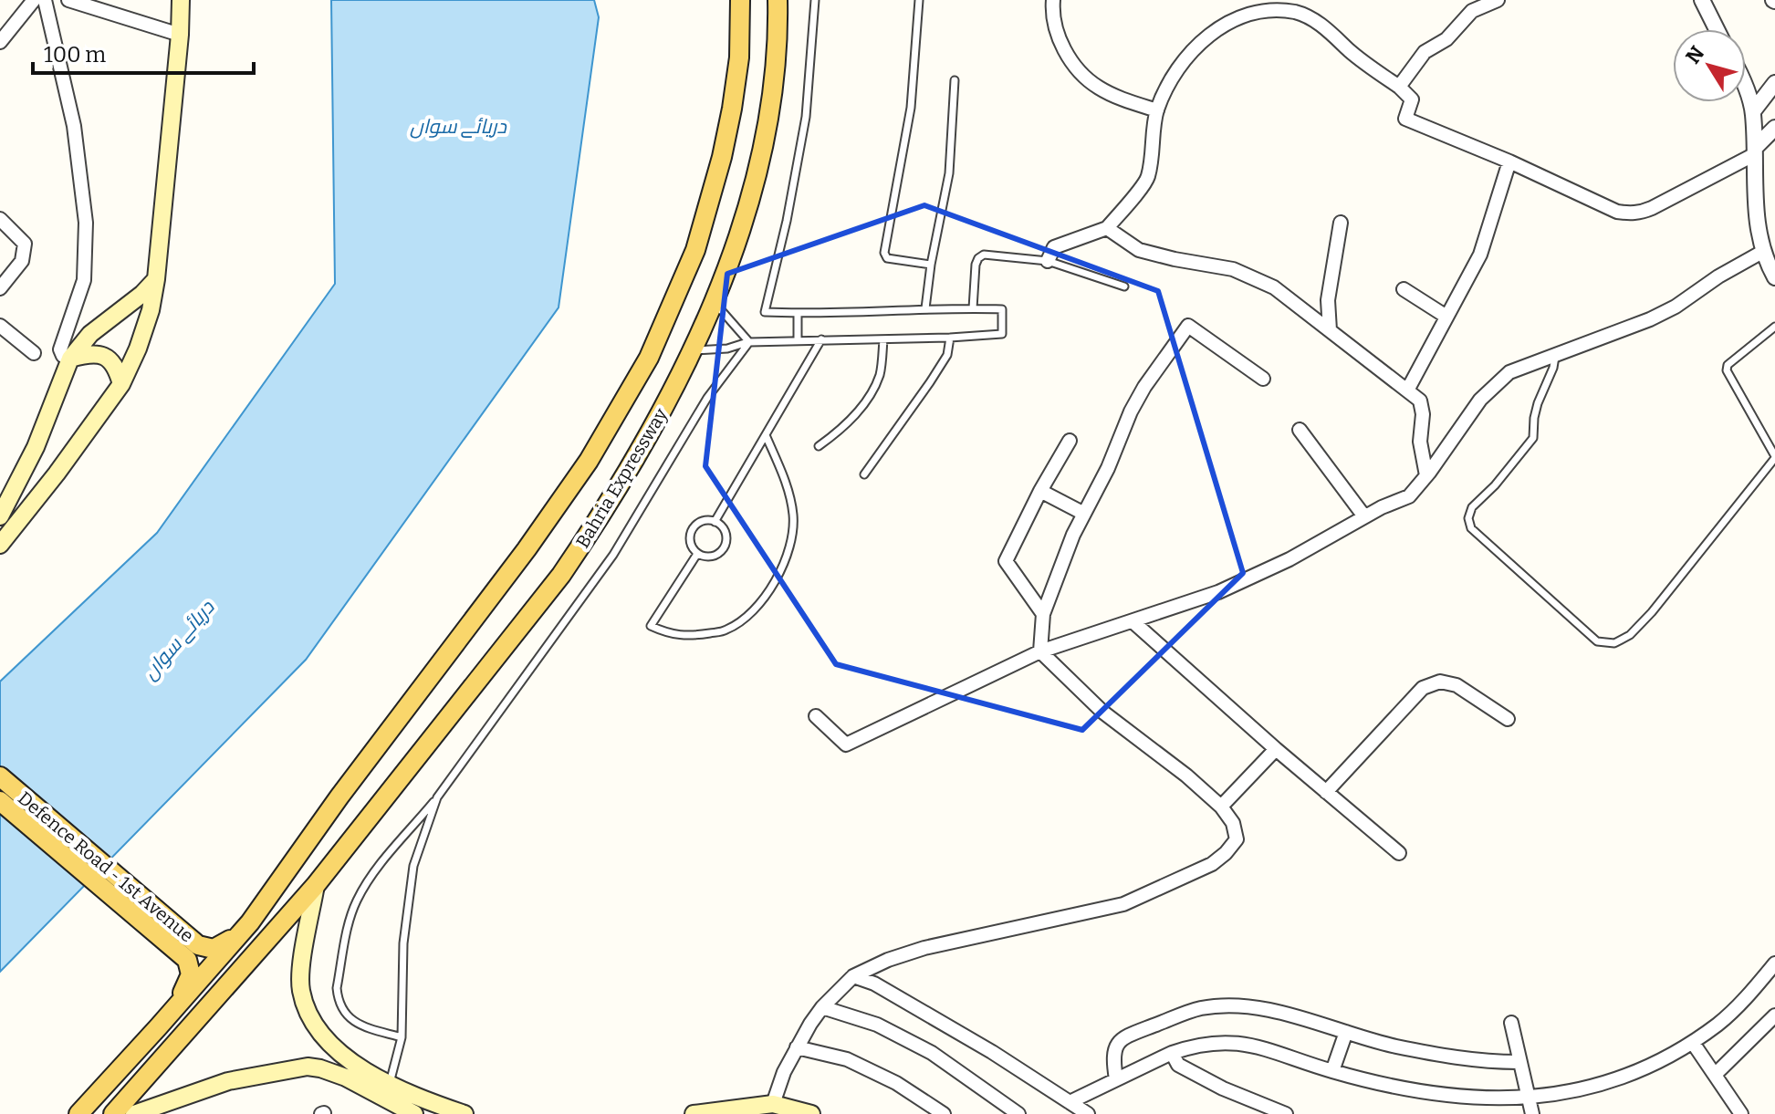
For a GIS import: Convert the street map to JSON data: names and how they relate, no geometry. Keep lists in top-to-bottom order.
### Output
{
  "streets": {
    "main road": ["Bahria Expressway", "Defence Road - 1st Avenue"]
  },
  "crossings": [
    ["Bahria Expressway", "Defence Road - 1st Avenue"]
  ],
  "water": ["دریائے سواں"],
  "scale_bar": "100 m",
  "north": "top left"
}
